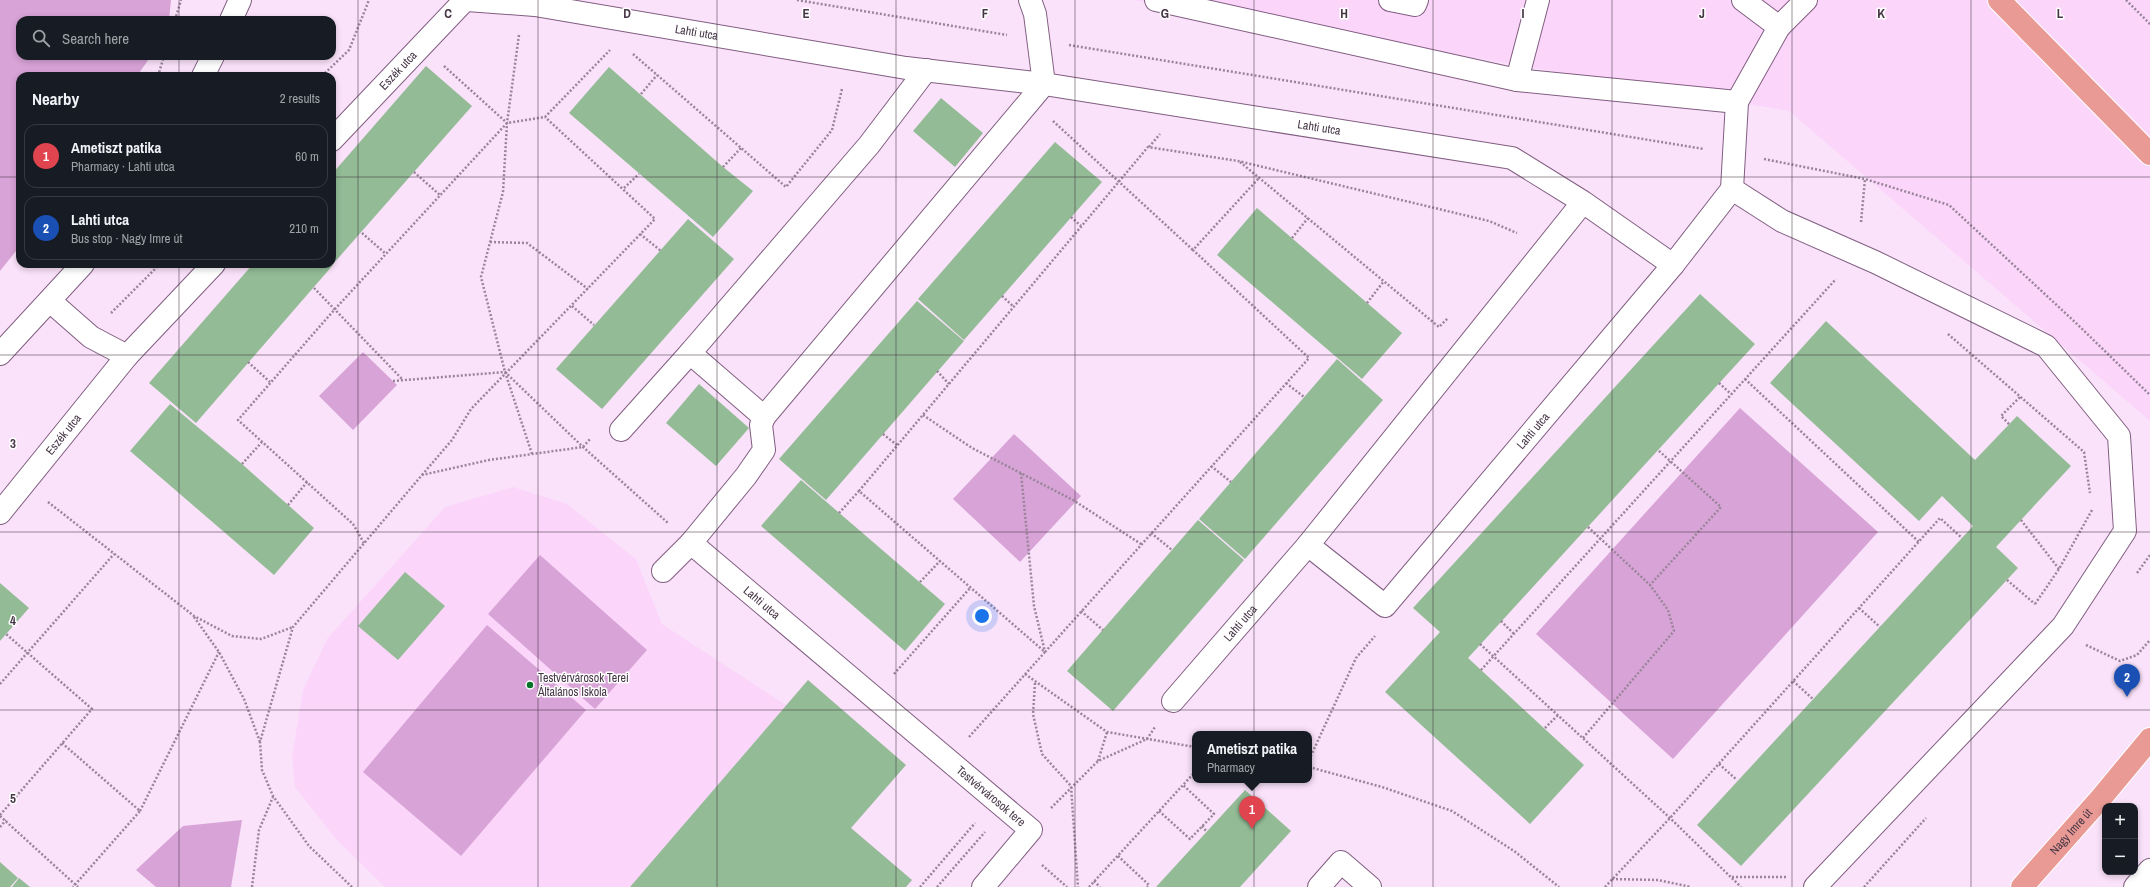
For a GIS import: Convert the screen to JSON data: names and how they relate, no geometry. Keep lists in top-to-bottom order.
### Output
{
  "streets": {
    "main road": ["Nagy Imre út"],
    "street": ["Lahti utca", "Eszék utca", "Testvérvárosok tere"]
  },
  "crossings": [
    ["Lahti utca", "Eszék utca"],
    ["Lahti utca", "Testvérvárosok tere"]
  ],
  "places": ["Testvérvárosok Terei Általános Iskola"],
  "page": {
    "search": "Search here",
    "heading": ["Nearby", "2 results"],
    "list": [
      {
        "mark": "1",
        "name": "Ametiszt patika",
        "note": "Pharmacy · Lahti utca",
        "value": "60 m"
      },
      {
        "mark": "2",
        "name": "Lahti utca",
        "note": "Bus stop · Nagy Imre út",
        "value": "210 m"
      }
    ],
    "pins": ["2", "1"],
    "popup": ["Ametiszt patika", "Pharmacy"],
    "map_buttons": ["+", "−"]
  },
  "grid": {
    "columns": [
      "C",
      "D",
      "E",
      "F",
      "G",
      "H",
      "I",
      "J",
      "K",
      "L"
    ],
    "rows": ["3", "4", "5"]
  }
}
